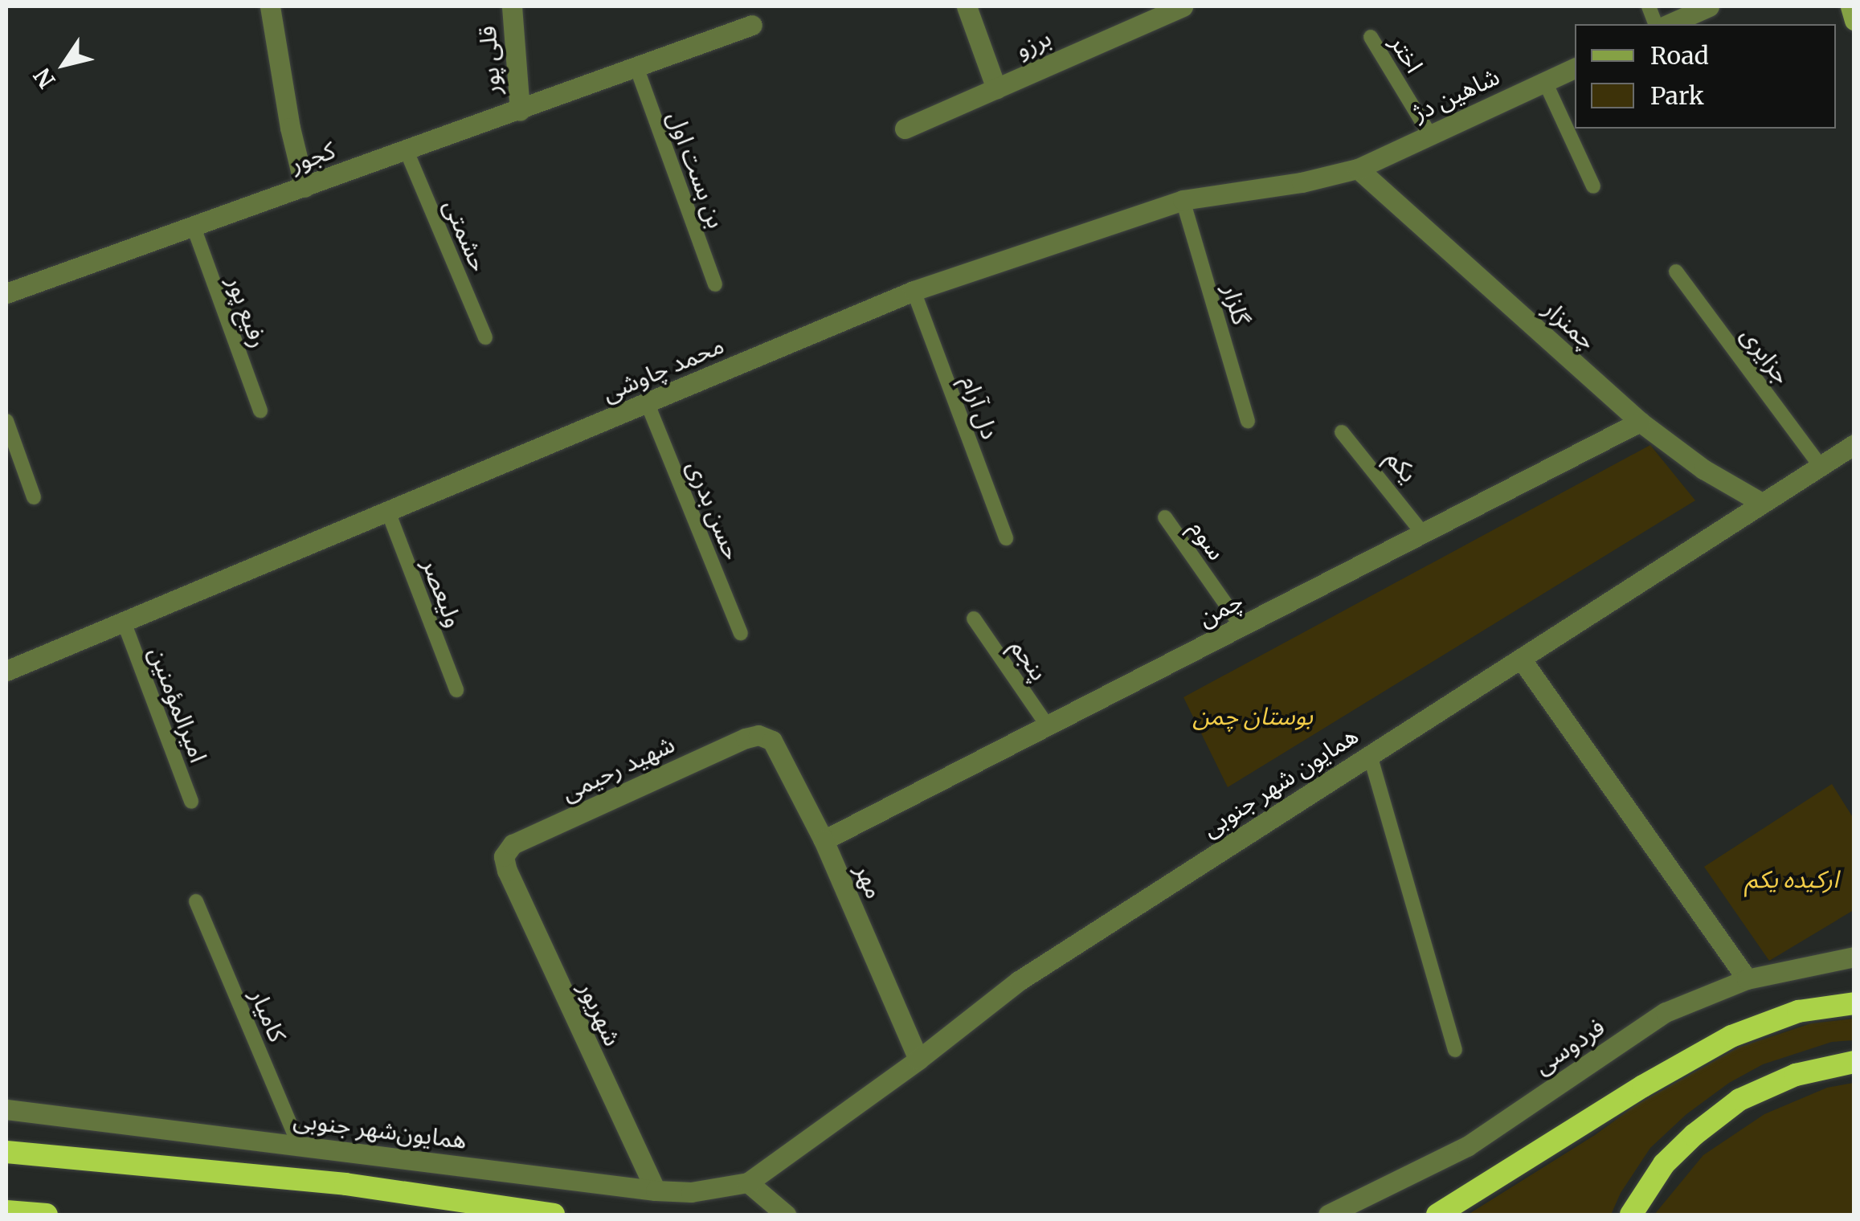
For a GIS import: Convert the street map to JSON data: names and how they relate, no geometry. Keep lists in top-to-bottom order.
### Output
{
  "streets": {
    "street": [
      "برزو",
      "قلی پور",
      "شاهین دژ",
      "کجور",
      "چمنزار",
      "محمد چاوشی",
      "چمن",
      "شهید رحیمی",
      "همایون‌ شهر جنوبی",
      "مهر",
      "شهریور",
      "فردوسی",
      "همایون‌شهر جنوبی"
    ],
    "lane": [
      "اختر",
      "بن بست اول",
      "حشمتی",
      "گلزار",
      "رفیع‌ پور",
      "جزایری",
      "دل‌ آرام",
      "یکم",
      "حسن بدری",
      "سوم",
      "ولیعصر",
      "پنجم",
      "امیرالمؤمنین",
      "کامیار"
    ]
  },
  "crossings": [
    ["اختر", "شاهین دژ"],
    ["قلی پور", "کجور"],
    ["شاهین دژ", "چمنزار"],
    ["شاهین دژ", "محمد چاوشی"],
    ["کجور", "بن بست اول"],
    ["کجور", "حشمتی"],
    ["کجور", "رفیع‌ پور"],
    ["گلزار", "محمد چاوشی"],
    ["چمنزار", "محمد چاوشی"],
    ["چمنزار", "چمن"],
    ["چمنزار", "همایون‌ شهر جنوبی"],
    ["جزایری", "همایون‌ شهر جنوبی"],
    ["محمد چاوشی", "دل‌ آرام"],
    ["محمد چاوشی", "حسن بدری"],
    ["محمد چاوشی", "ولیعصر"],
    ["محمد چاوشی", "امیرالمؤمنین"],
    ["یکم", "چمن"],
    ["سوم", "چمن"],
    ["چمن", "پنجم"],
    ["چمن", "مهر"],
    ["شهید رحیمی", "مهر"],
    ["شهید رحیمی", "شهریور"],
    ["همایون‌ شهر جنوبی", "مهر"],
    ["همایون‌ شهر جنوبی", "همایون‌شهر جنوبی"],
    ["شهریور", "همایون‌شهر جنوبی"],
    ["کامیار", "همایون‌شهر جنوبی"]
  ],
  "parks": ["بوستان چمن", "ارکیده یکم"],
  "legend": ["Road", "Park"],
  "north": "bottom left"
}
